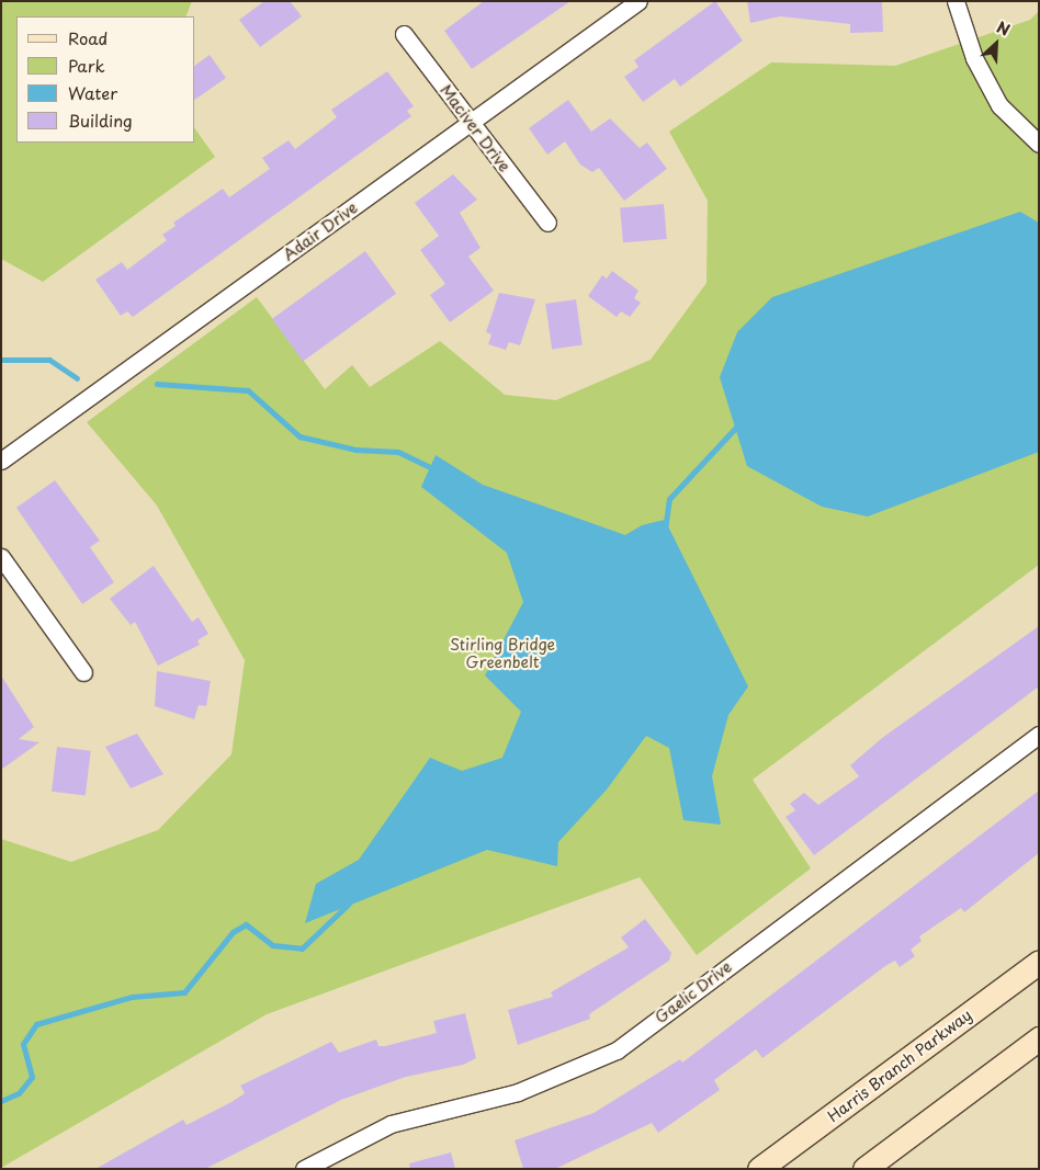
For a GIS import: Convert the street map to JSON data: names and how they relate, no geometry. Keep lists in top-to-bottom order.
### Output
{
  "streets": {
    "main road": ["Harris Branch Parkway"],
    "street": ["Maciver Drive", "Adair Drive", "Gaelic Drive"]
  },
  "crossings": [
    ["Maciver Drive", "Adair Drive"]
  ],
  "parks": ["Stirling Bridge Greenbelt"],
  "legend": [
    "Road",
    "Park",
    "Water",
    "Building"
  ],
  "north": "top right"
}
